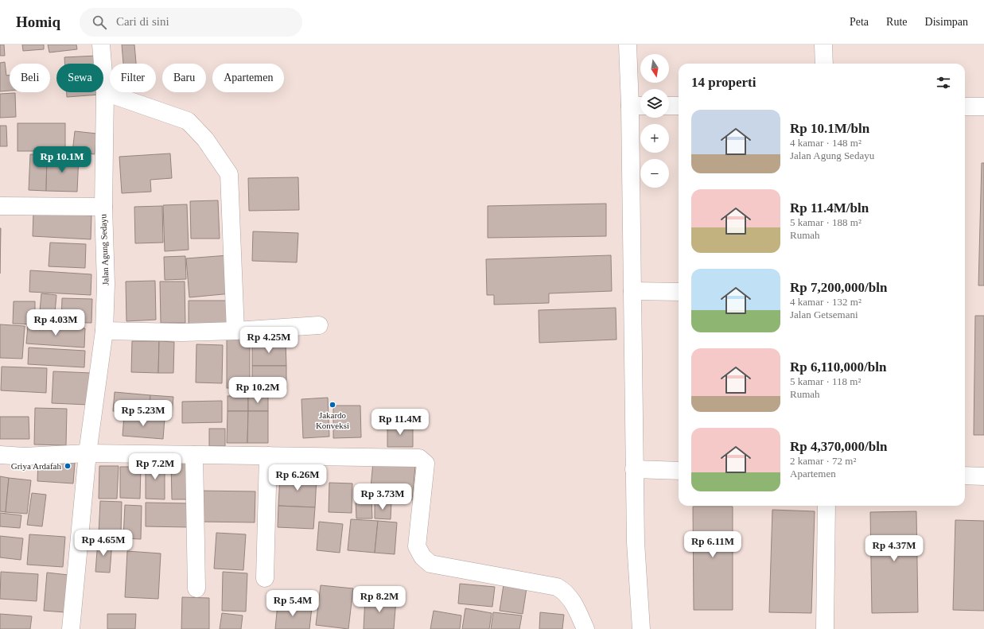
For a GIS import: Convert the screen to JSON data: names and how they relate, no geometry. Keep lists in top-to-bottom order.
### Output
{
  "streets": {
    "street": ["Jalan Agung Sedayu"]
  },
  "places": ["Jakardo Konveksi", "Griya Ardafah"],
  "north": "bottom",
  "page": {
    "header": "Homiq",
    "search": "Cari di sini",
    "nav": ["Peta", "Rute", "Disimpan"],
    "map_buttons": ["+", "−"],
    "chip": [
      "Beli",
      "Sewa",
      "Filter",
      "Baru",
      "Apartemen"
    ],
    "heading": "14 properti",
    "list": [
      {
        "name": "Rp 10.1M/bln",
        "note": "4 kamar · 148 m² · Jalan Agung Sedayu"
      },
      {
        "name": "Rp 11.4M/bln",
        "note": "5 kamar · 188 m² · Rumah"
      },
      {
        "name": "Rp 7,200,000/bln",
        "note": "4 kamar · 132 m² · Jalan Getsemani"
      },
      {
        "name": "Rp 6,110,000/bln",
        "note": "5 kamar · 118 m² · Rumah"
      },
      {
        "name": "Rp 4,370,000/bln",
        "note": "2 kamar · 72 m² · Apartemen"
      }
    ],
    "price": [
      "Rp 10.1M",
      "Rp 4.03M",
      "Rp 4.25M",
      "Rp 10.2M",
      "Rp 5.23M",
      "Rp 11.4M",
      "Rp 7.2M",
      "Rp 6.26M",
      "Rp 3.73M",
      "Rp 4.65M",
      "Rp 6.11M",
      "Rp 4.37M",
      "Rp 8.2M",
      "Rp 5.4M"
    ]
  }
}
